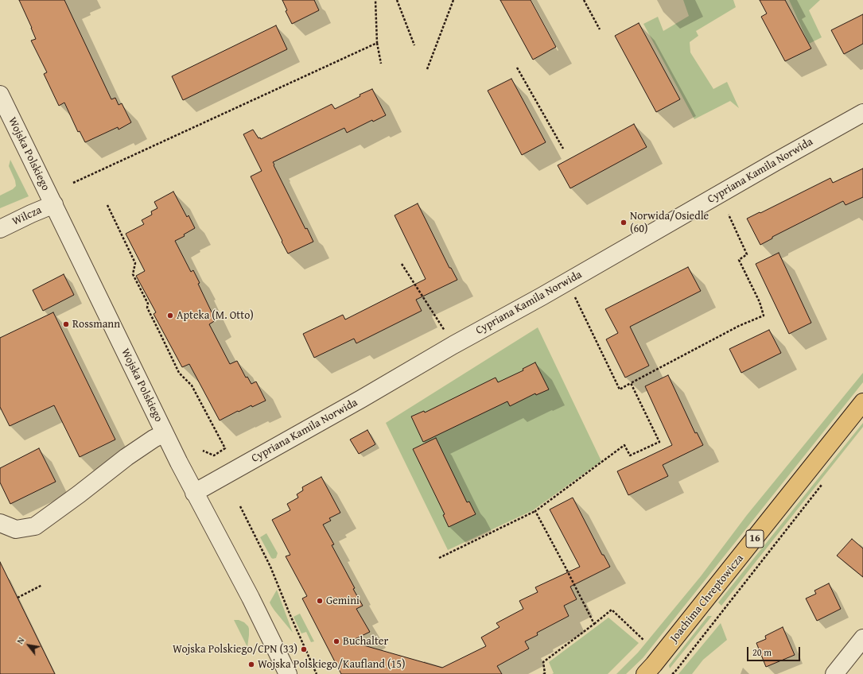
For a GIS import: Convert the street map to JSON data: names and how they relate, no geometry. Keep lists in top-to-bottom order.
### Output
{
  "streets": {
    "main road": ["16", "Joachima Chreptowicza"],
    "street": ["Wojska Polskiego", "Cypriana Kamila Norwida", "Wilcza"]
  },
  "crossings": [
    ["Wojska Polskiego", "Cypriana Kamila Norwida"],
    ["Wojska Polskiego", "Wilcza"]
  ],
  "places": [
    "Norwida/Osiedle (60)",
    "Apteka (M. Otto)",
    "Rossmann",
    "Gemini",
    "Buchalter",
    "Wojska Polskiego/CPN (33)",
    "Wojska Polskiego/Kaufland (15)"
  ],
  "scale_bar": "20 m",
  "north": "top left"
}
